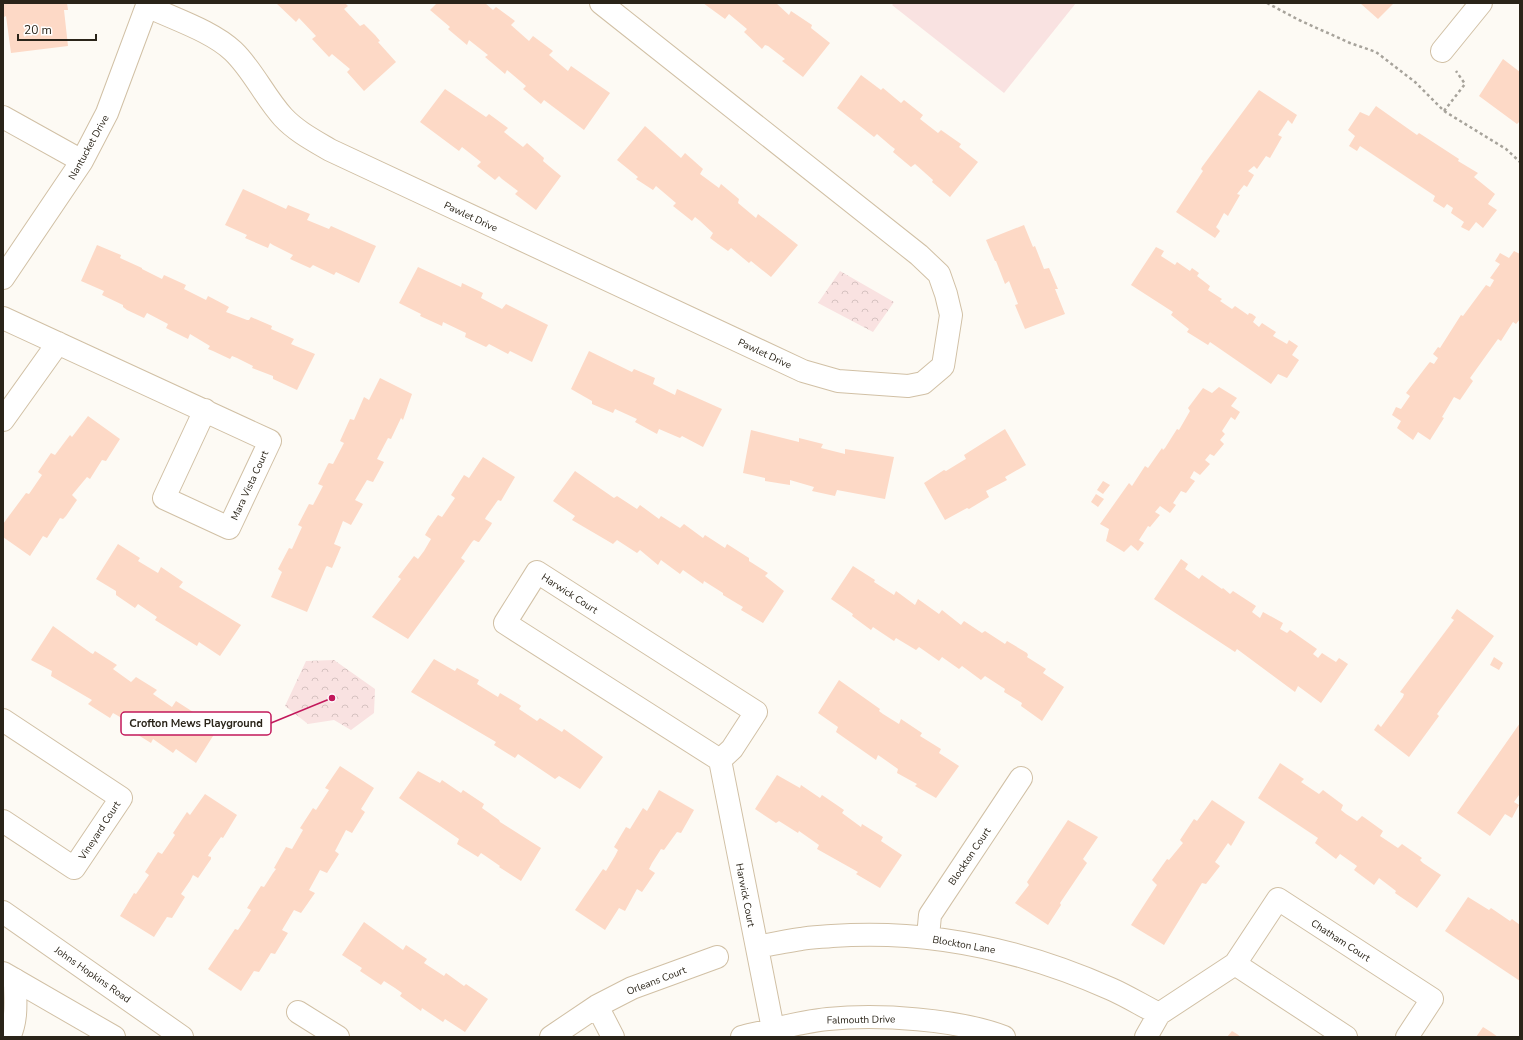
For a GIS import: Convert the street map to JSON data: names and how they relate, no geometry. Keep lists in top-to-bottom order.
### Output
{
  "streets": {
    "street": [
      "Nantucket Drive",
      "Pawlet Drive",
      "Mara Vista Court",
      "Harwick Court",
      "Vineyard Court",
      "Blockton Court",
      "Chatham Court",
      "Blockton Lane",
      "Johns Hopkins Road",
      "Orleans Court",
      "Falmouth Drive"
    ]
  },
  "crossings": [
    ["Nantucket Drive", "Pawlet Drive"],
    ["Harwick Court", "Blockton Lane"],
    ["Harwick Court", "Falmouth Drive"],
    ["Blockton Court", "Blockton Lane"],
    ["Chatham Court", "Blockton Lane"]
  ],
  "places": ["Crofton Mews Playground"],
  "scale_bar": "20 m"
}
